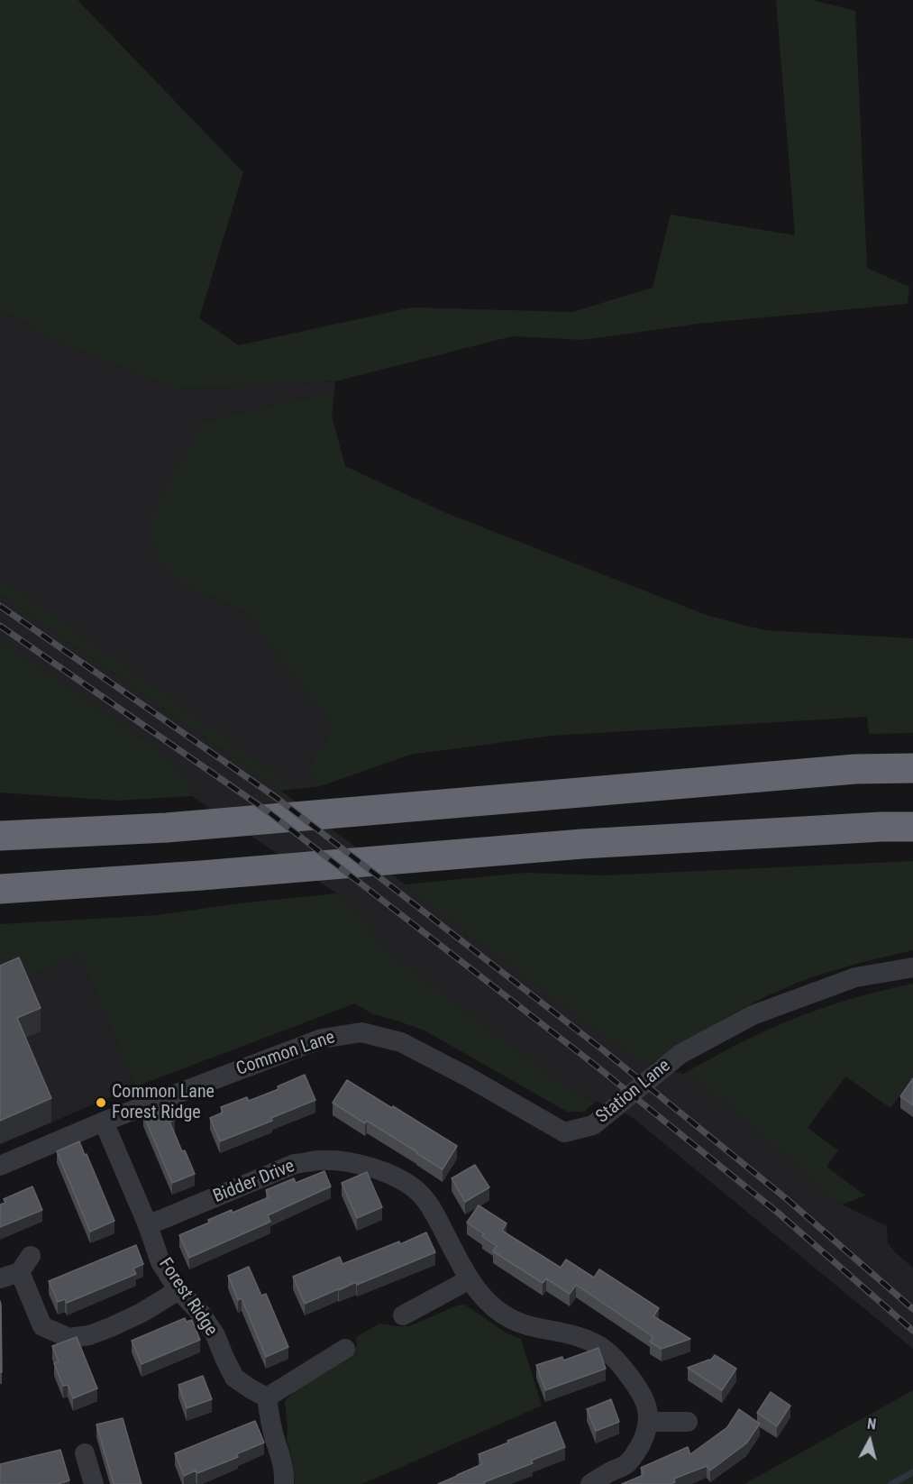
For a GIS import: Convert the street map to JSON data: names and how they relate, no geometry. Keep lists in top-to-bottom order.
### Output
{
  "streets": {
    "street": [
      "Common Lane",
      "Station Lane",
      "Bidder Drive",
      "Forest Ridge"
    ]
  },
  "crossings": [
    ["Common Lane", "Station Lane"],
    ["Common Lane", "Forest Ridge"],
    ["Bidder Drive", "Forest Ridge"]
  ],
  "places": ["Common Lane Forest Ridge"],
  "north": "top"
}
